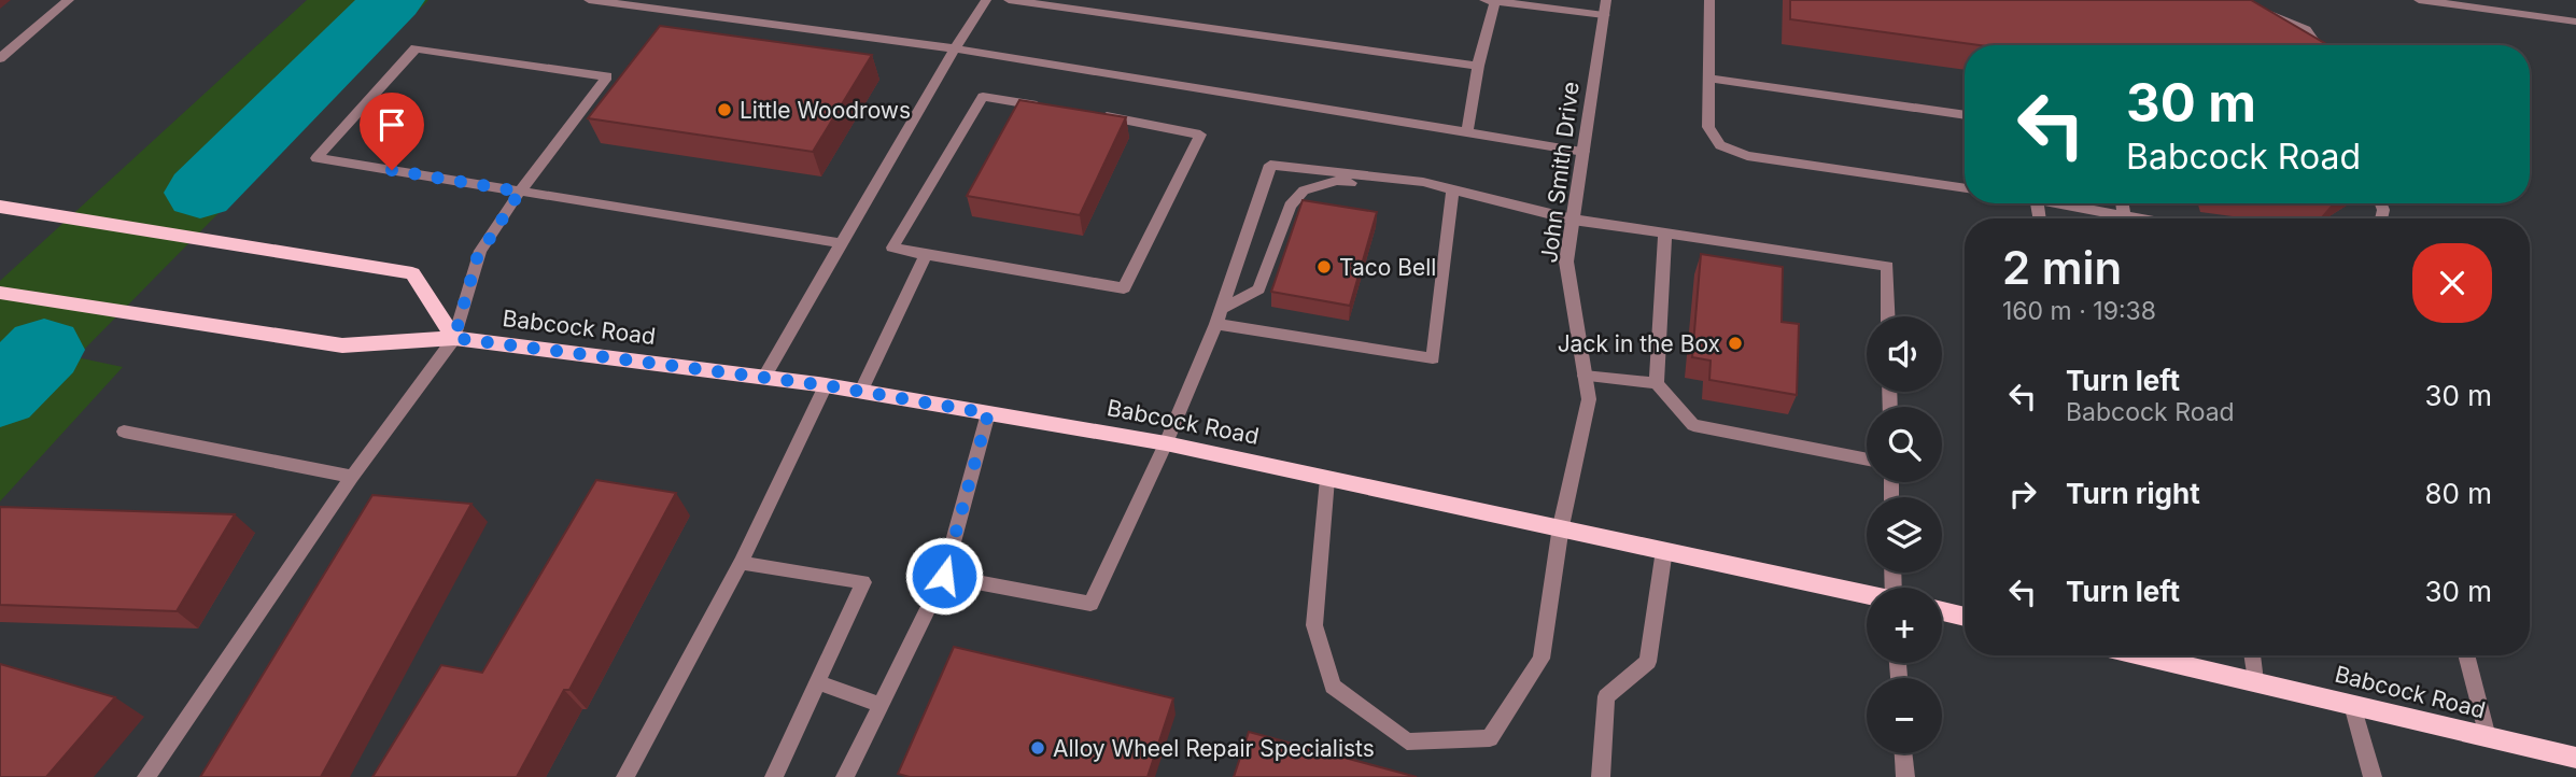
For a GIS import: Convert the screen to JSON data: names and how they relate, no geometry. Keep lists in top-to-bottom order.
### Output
{
  "streets": {
    "main road": ["Babcock Road"],
    "street": ["John Smith Drive"]
  },
  "crossings": [
    ["John Smith Drive", "Babcock Road"]
  ],
  "places": [
    "Little Woodrows",
    "Taco Bell",
    "Jack in the Box",
    "Alloy Wheel Repair Specialists"
  ],
  "page": {
    "turn": ["30 m", "Babcock Road"],
    "heading": ["2 min", "160 m · 19:38"],
    "map_buttons": ["+", "−"],
    "list": [
      {
        "name": "Turn left",
        "note": "Babcock Road",
        "value": "30 m"
      },
      {
        "name": "Turn right",
        "value": "80 m"
      },
      {
        "name": "Turn left",
        "value": "30 m"
      }
    ]
  }
}
